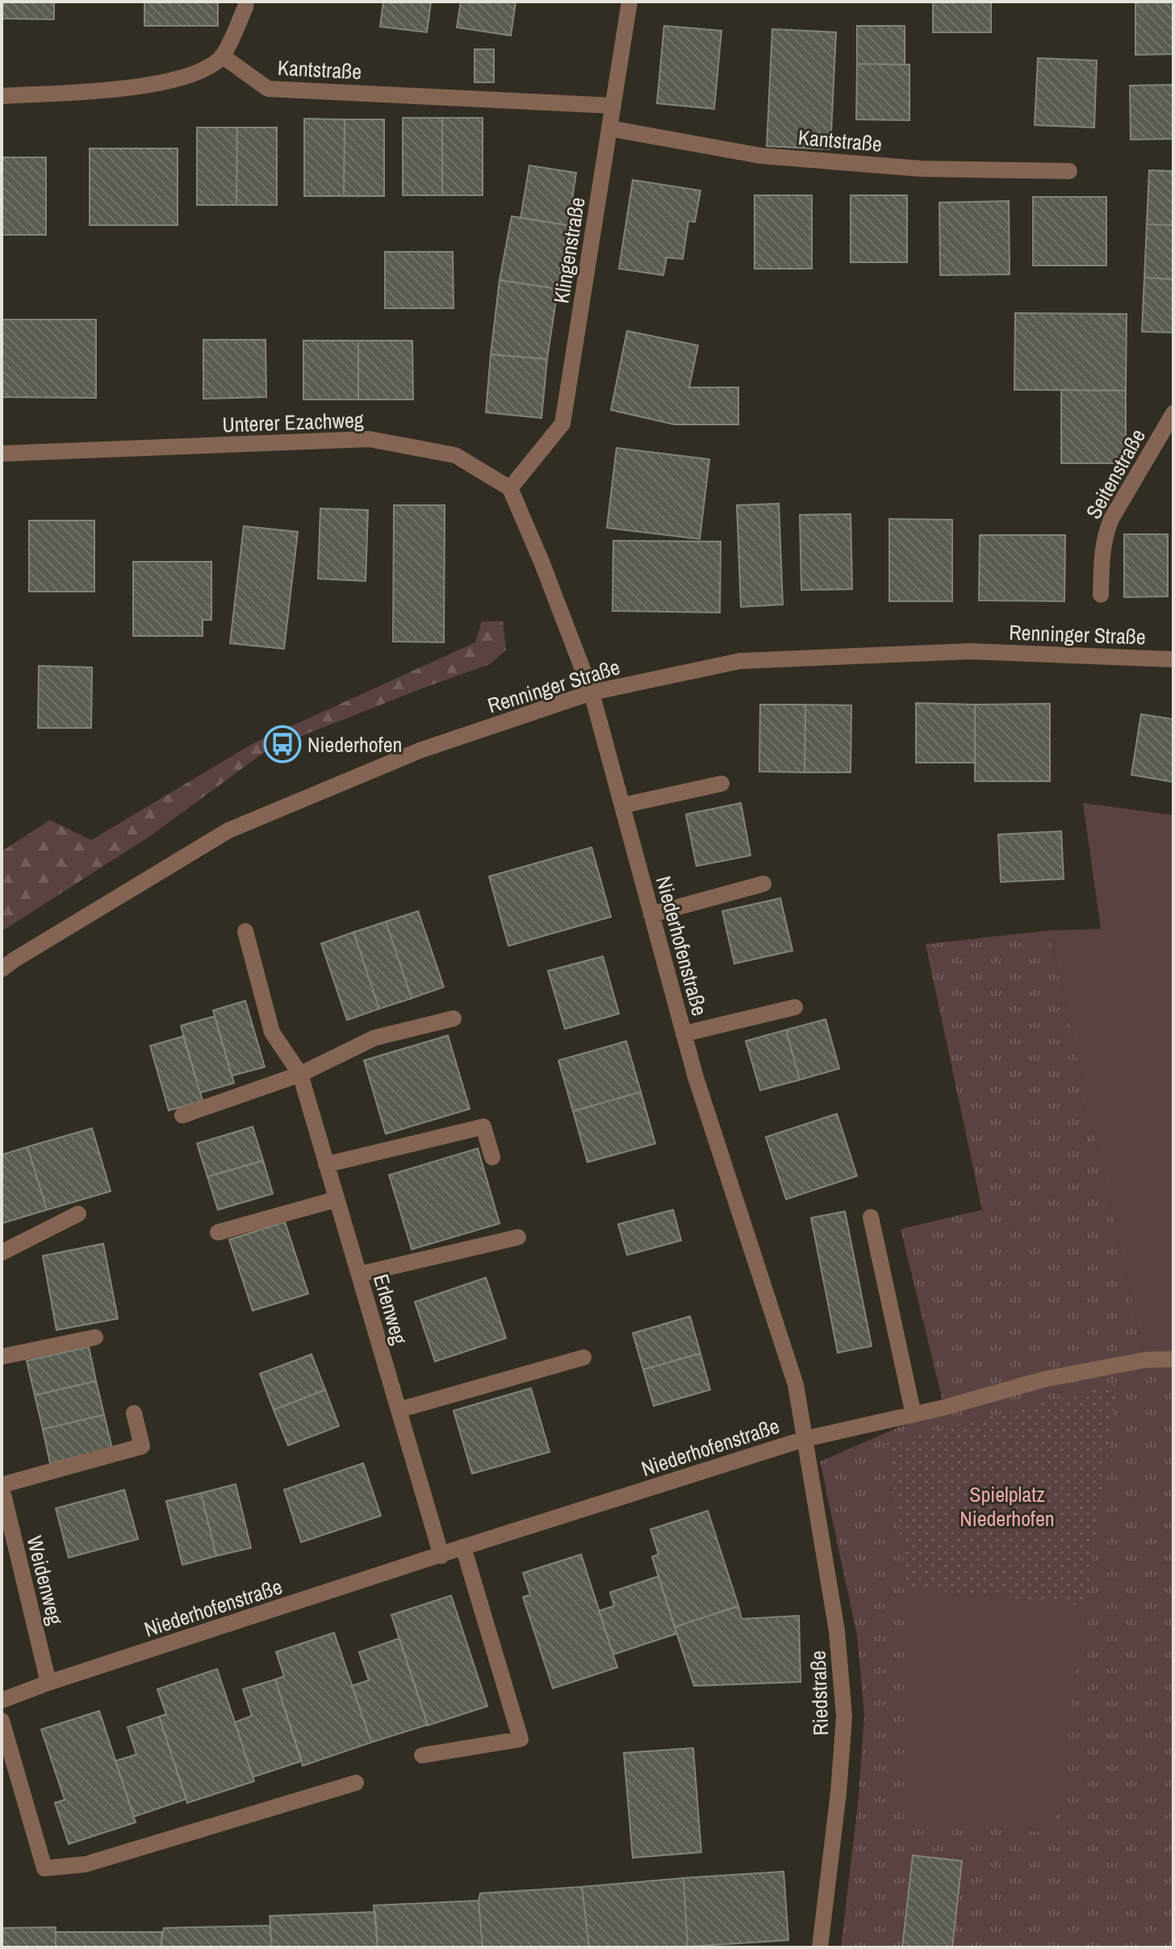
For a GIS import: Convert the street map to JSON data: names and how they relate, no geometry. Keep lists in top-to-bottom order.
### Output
{
  "streets": {
    "street": [
      "Kantstraße",
      "Klingenstraße",
      "Unterer Ezachweg",
      "Seitenstraße",
      "Renninger Straße",
      "Niederhofenstraße",
      "Erlenweg",
      "Weidenweg",
      "Riedstraße"
    ]
  },
  "crossings": [
    ["Kantstraße", "Klingenstraße"],
    ["Klingenstraße", "Unterer Ezachweg"],
    ["Renninger Straße", "Niederhofenstraße"],
    ["Niederhofenstraße", "Erlenweg"],
    ["Niederhofenstraße", "Weidenweg"],
    ["Niederhofenstraße", "Riedstraße"]
  ],
  "parks": ["Spielplatz Niederhofen"],
  "places": {
    "bus stop": ["Niederhofen"]
  }
}
